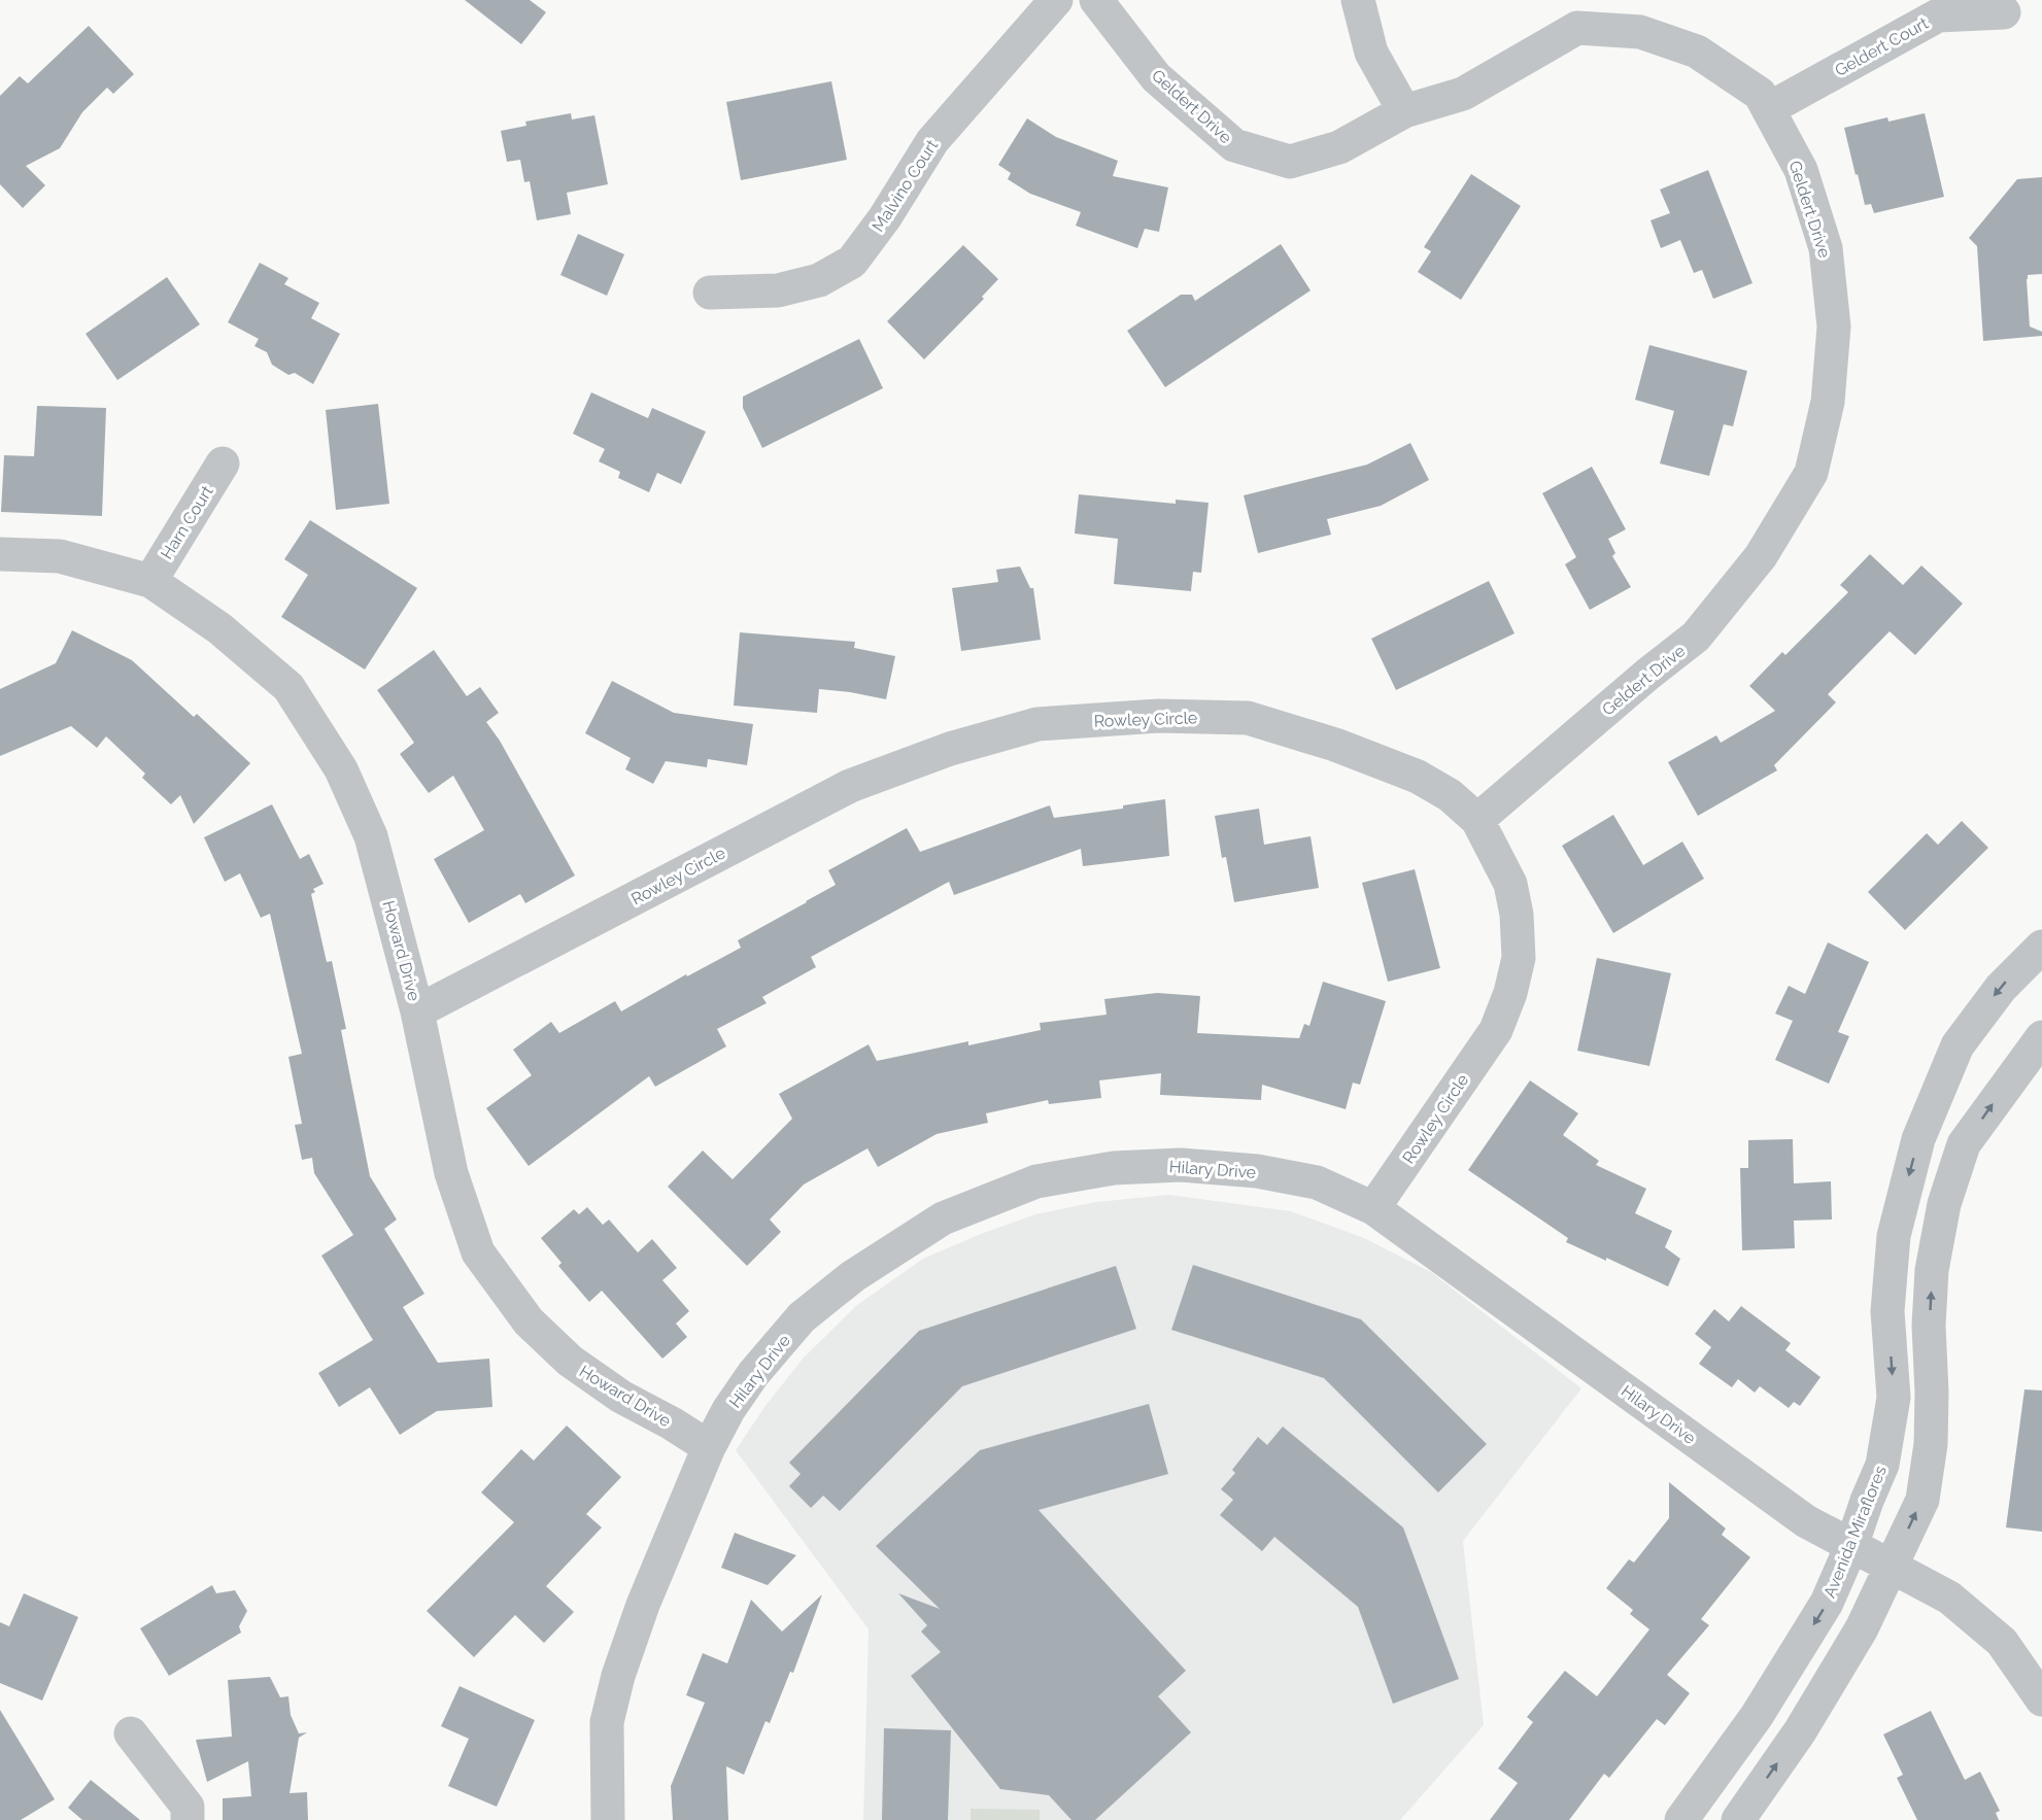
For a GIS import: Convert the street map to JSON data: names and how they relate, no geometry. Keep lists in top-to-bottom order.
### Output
{
  "streets": {
    "street": [
      "Geldert Court",
      "Geldert Drive",
      "Malvino Court",
      "Harn Court",
      "Rowley Circle",
      "Howard Drive",
      "Hilary Drive",
      "Avenida Miraflores"
    ]
  },
  "crossings": [
    ["Geldert Court", "Geldert Drive"],
    ["Geldert Drive", "Rowley Circle"],
    ["Harn Court", "Howard Drive"],
    ["Rowley Circle", "Howard Drive"],
    ["Rowley Circle", "Hilary Drive"],
    ["Howard Drive", "Hilary Drive"],
    ["Hilary Drive", "Avenida Miraflores"]
  ]
}
